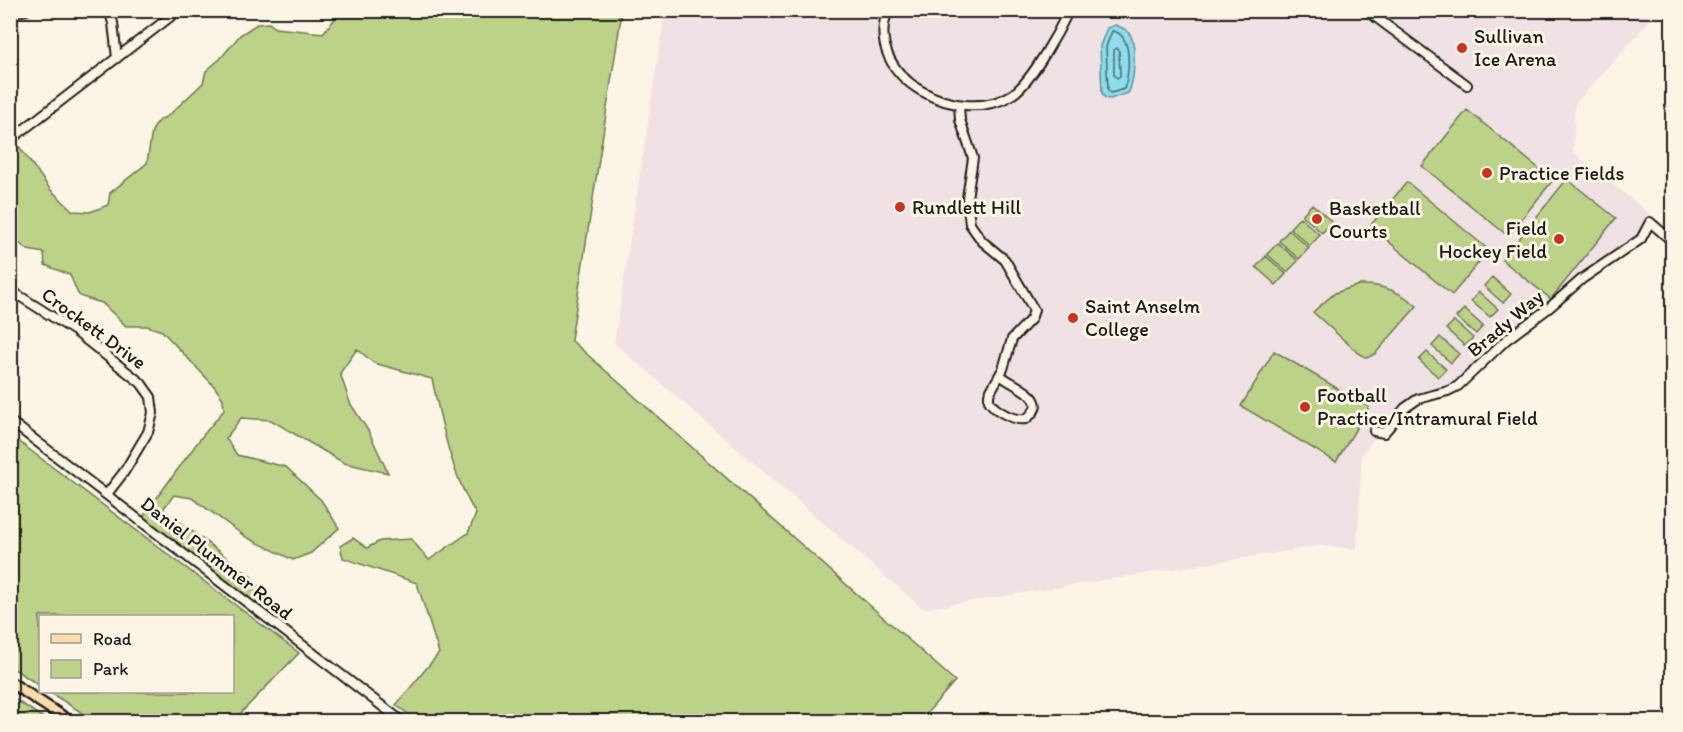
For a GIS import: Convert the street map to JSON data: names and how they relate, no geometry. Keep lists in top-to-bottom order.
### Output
{
  "streets": {
    "street": ["Brady Way", "Crockett Drive", "Daniel Plummer Road"]
  },
  "crossings": [
    ["Crockett Drive", "Daniel Plummer Road"]
  ],
  "places": [
    "Sullivan Ice Arena",
    "Practice Fields",
    "Rundlett Hill",
    "Basketball Courts",
    "Field Hockey Field",
    "Saint Anselm College",
    "Football Practice/Intramural Field"
  ],
  "legend": ["Road", "Park"]
}
